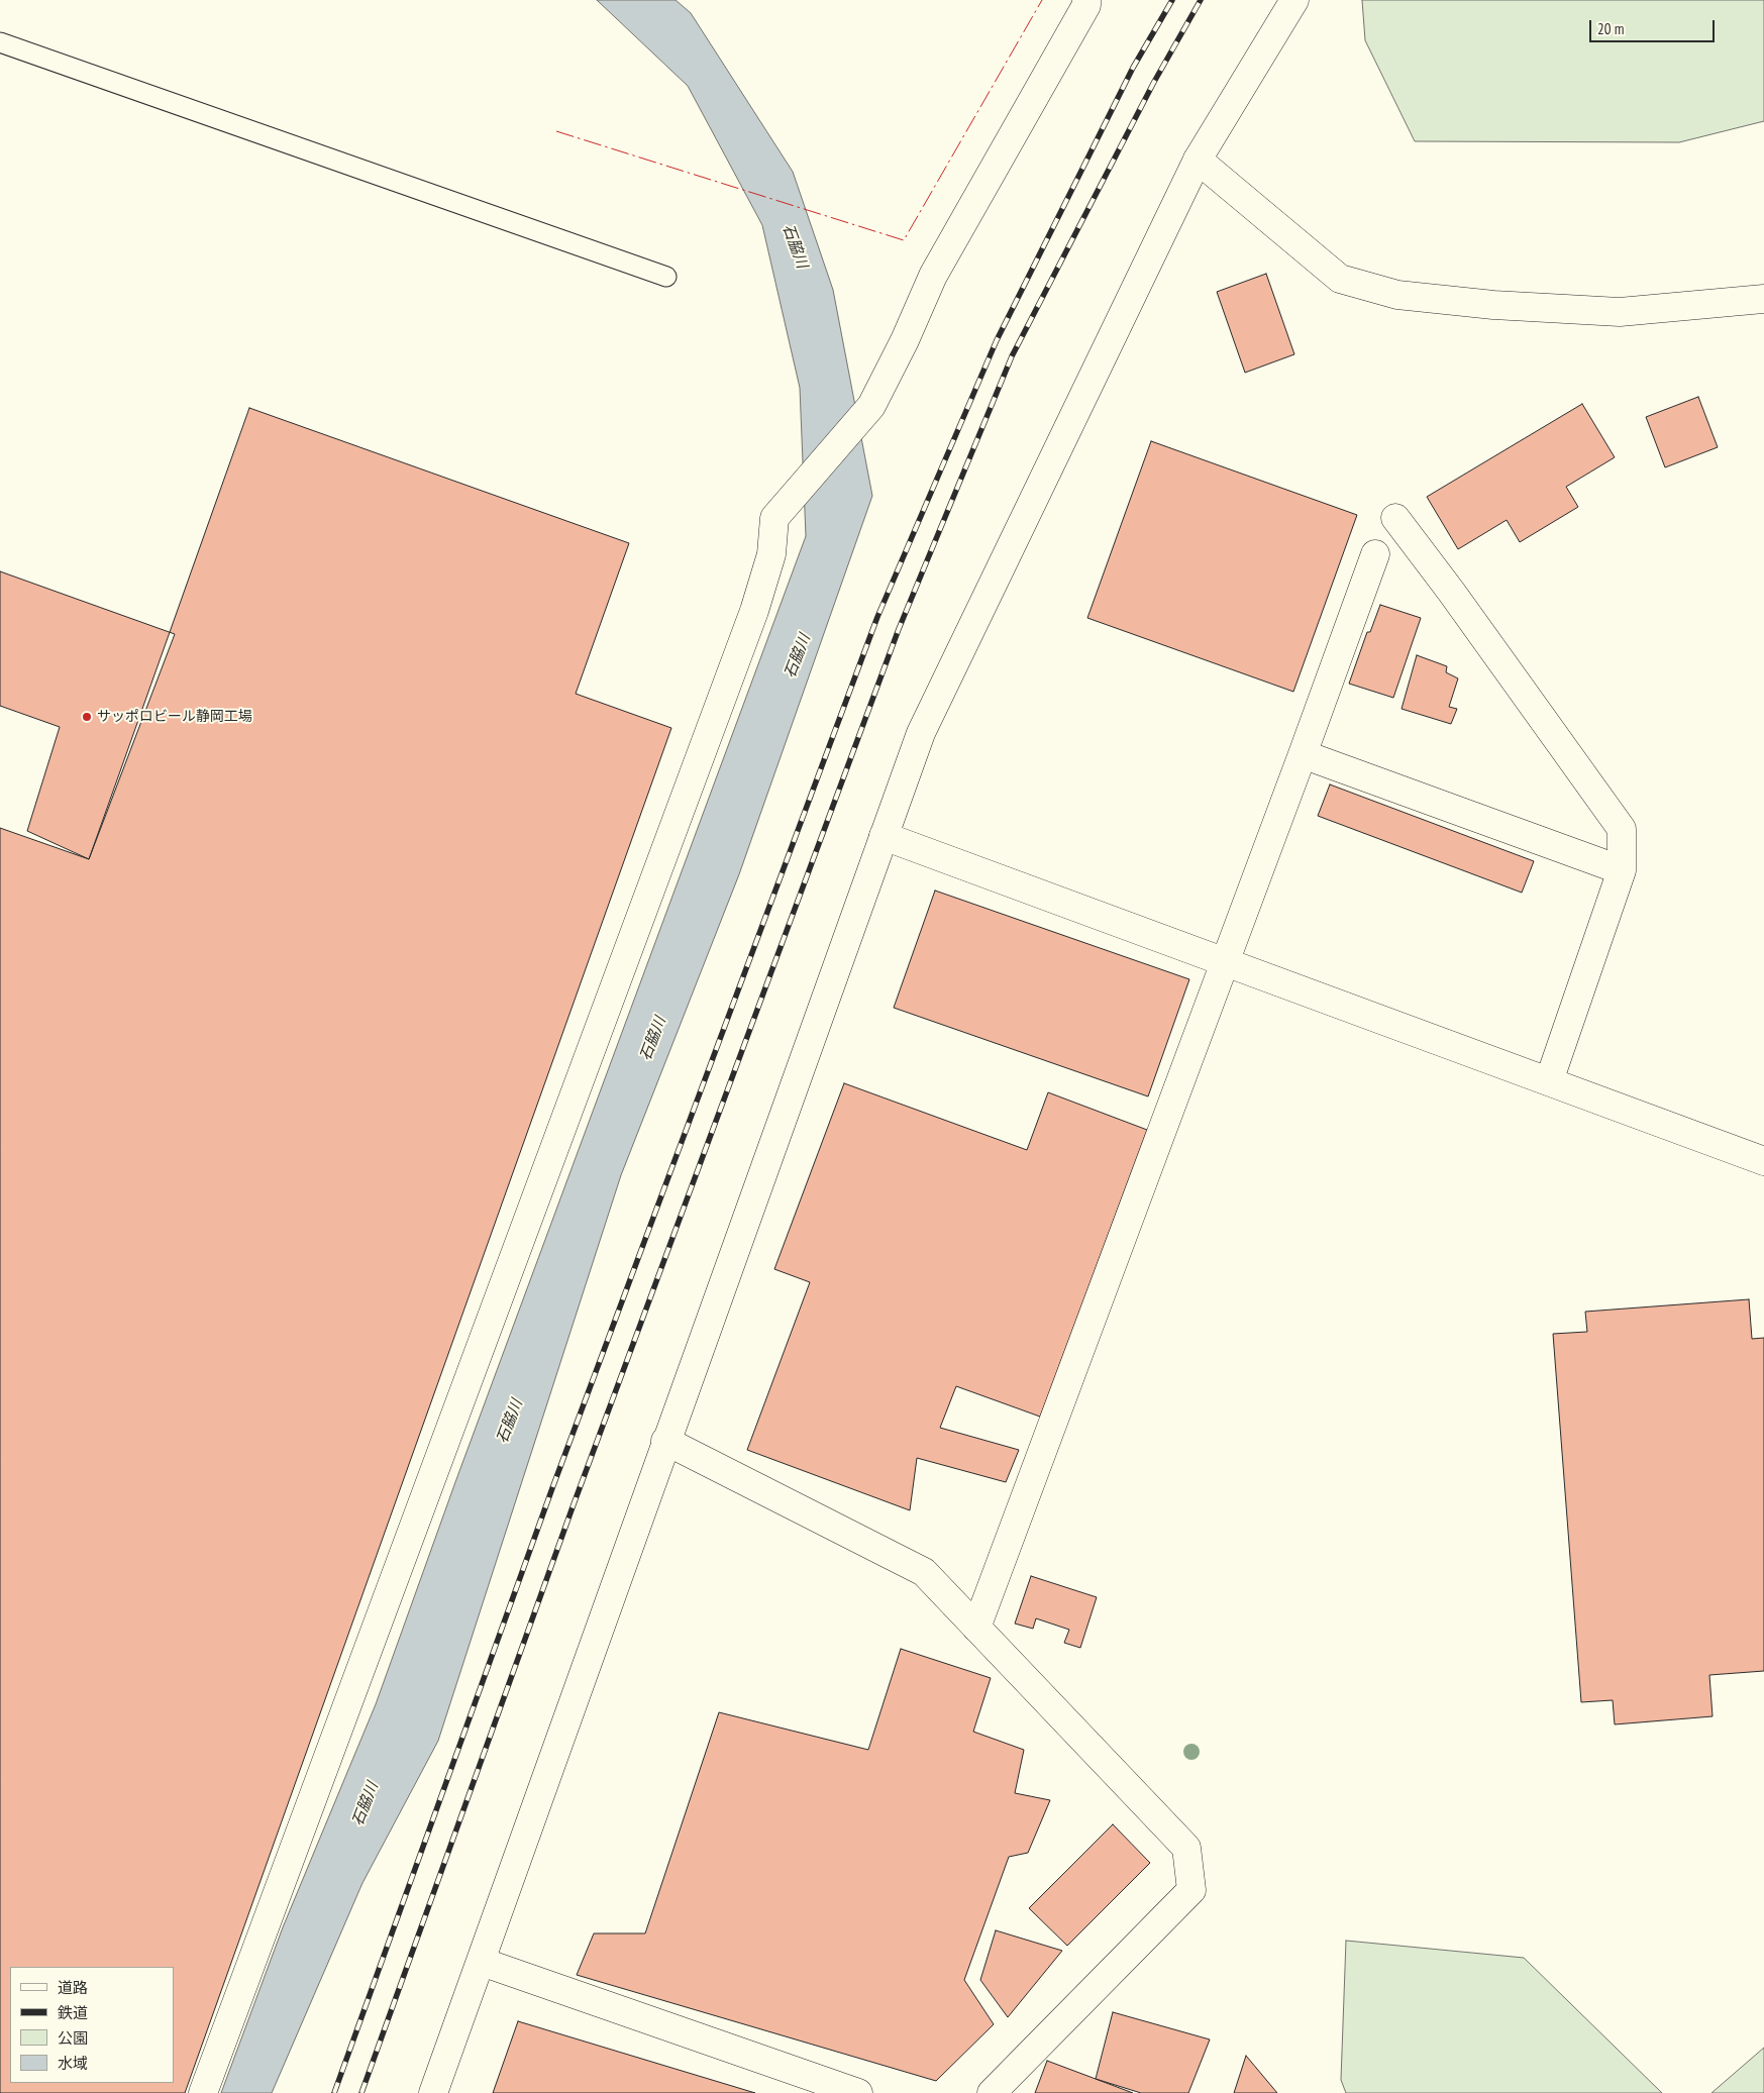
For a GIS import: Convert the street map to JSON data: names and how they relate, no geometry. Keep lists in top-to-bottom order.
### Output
{
  "water": ["石脇川"],
  "places": ["サッポロビール静岡工場"],
  "legend": [
    "道路",
    "鉄道",
    "公園",
    "水域"
  ],
  "scale_bar": "20 m"
}
